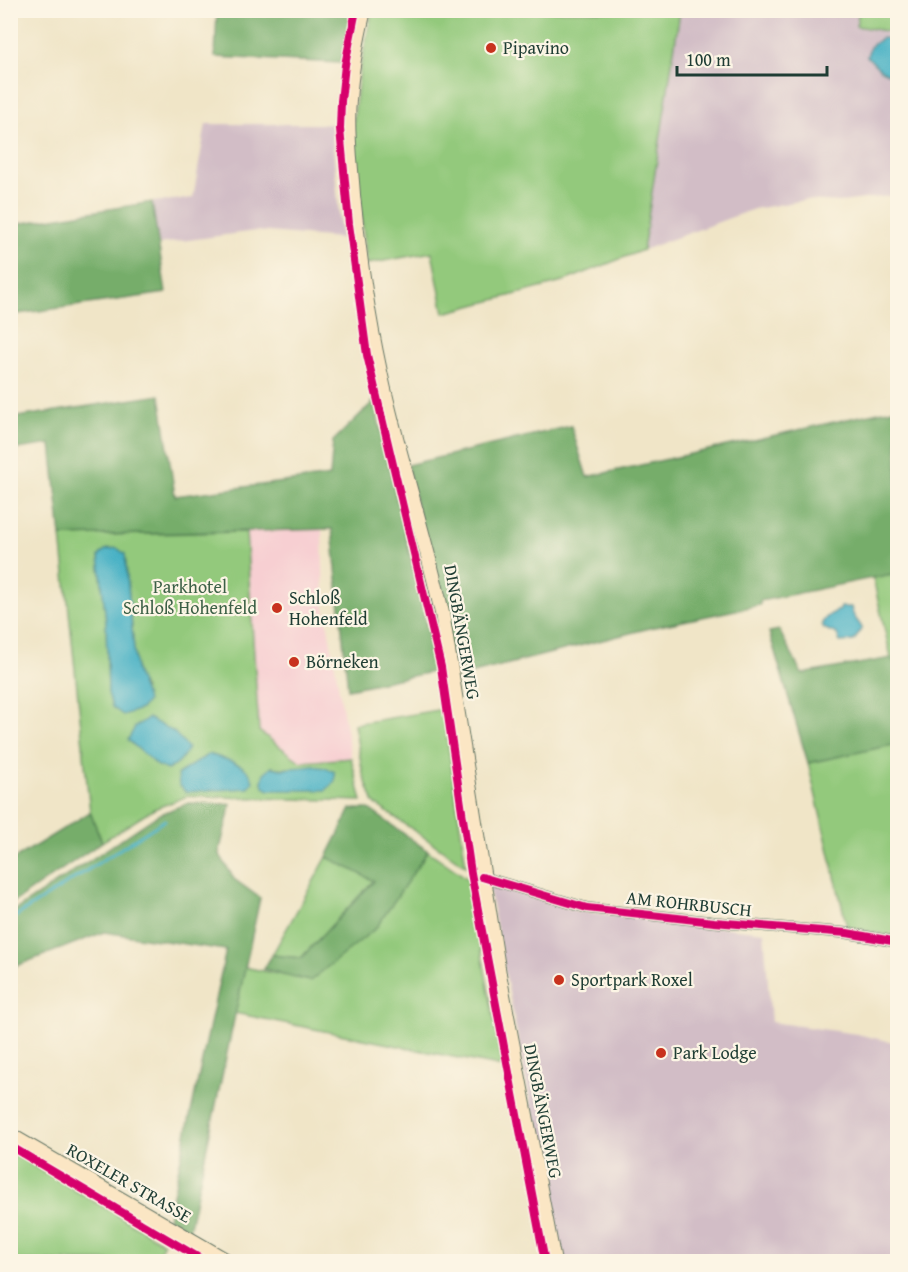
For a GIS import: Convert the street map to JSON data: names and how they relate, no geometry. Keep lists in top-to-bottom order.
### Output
{
  "streets": {
    "main road": ["DINGBÄNGERWEG", "ROXELER STRASSE"],
    "street": ["AM ROHRBUSCH"]
  },
  "crossings": [
    ["DINGBÄNGERWEG", "AM ROHRBUSCH"]
  ],
  "parks": ["Parkhotel Schloß Hohenfeld"],
  "places": [
    "Pipavino",
    "Schloß Hohenfeld",
    "Börneken",
    "Sportpark Roxel",
    "Park Lodge"
  ],
  "scale_bar": "100 m"
}
